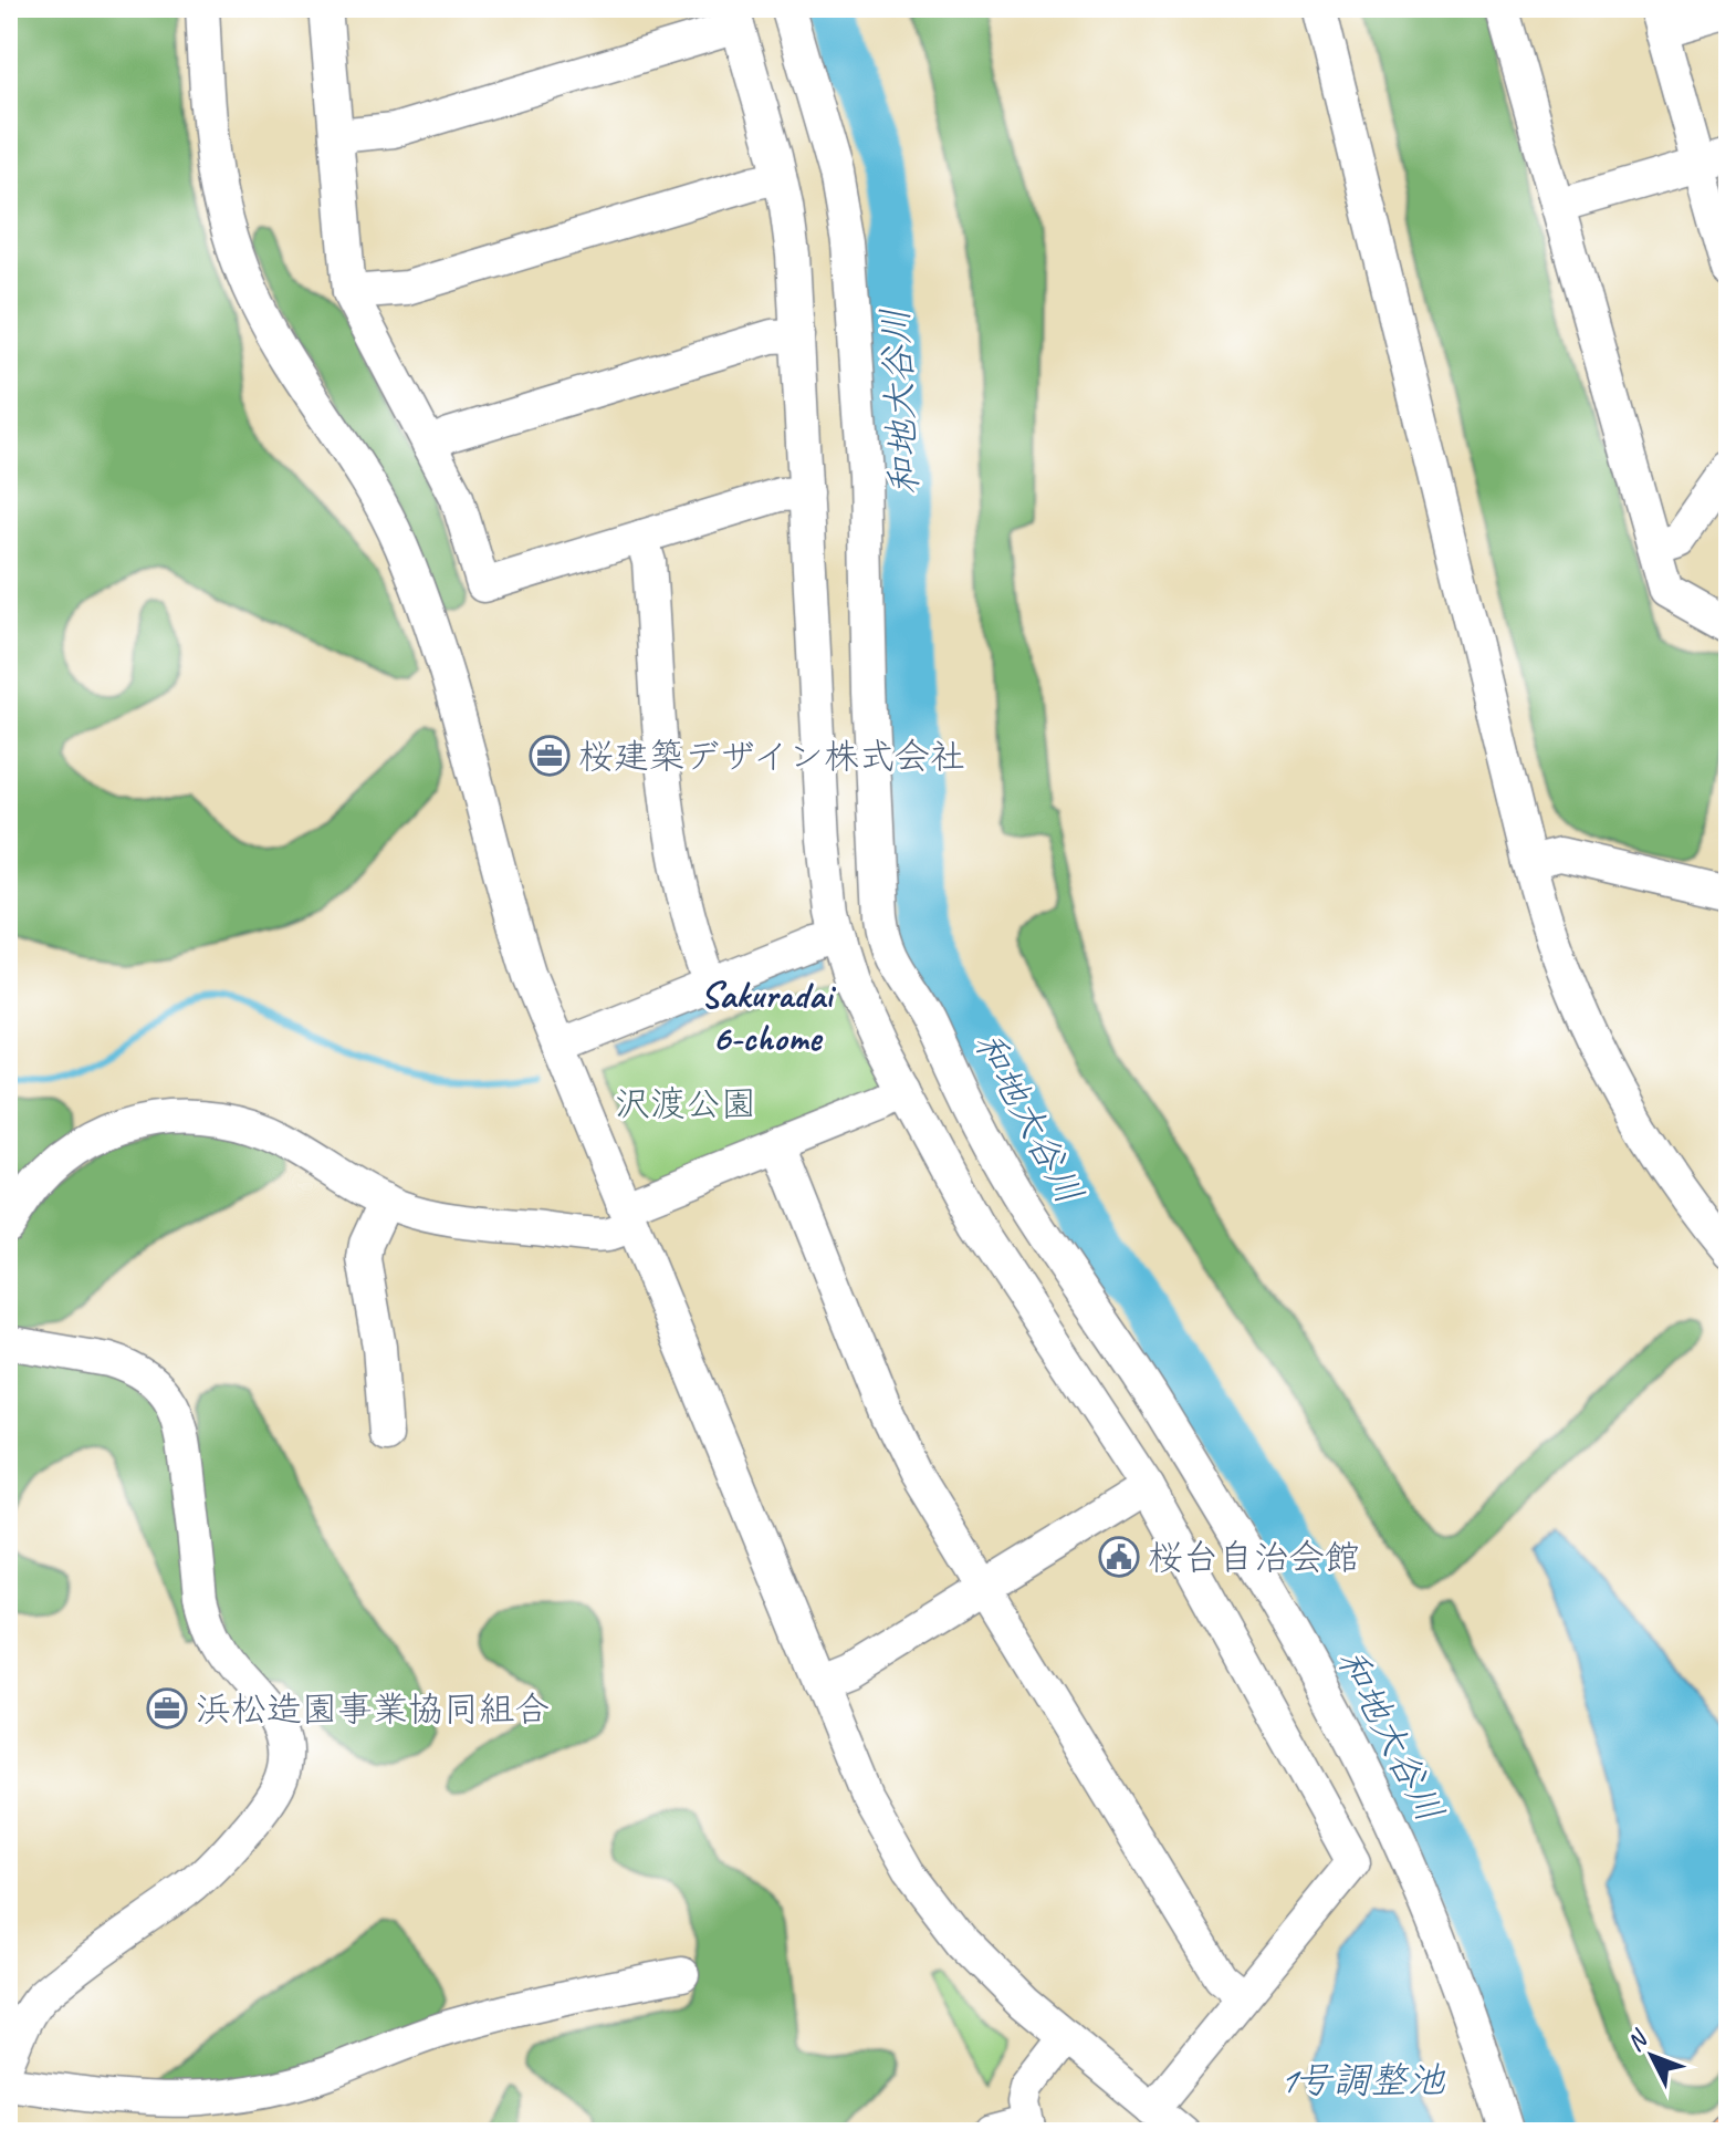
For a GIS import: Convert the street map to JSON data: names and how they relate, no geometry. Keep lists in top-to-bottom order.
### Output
{
  "districts": ["Sakuradai 6-chome"],
  "water": ["和地大谷川", "1号調整池"],
  "parks": ["沢渡公園"],
  "places": {
    "office": ["桜建築デザイン株式会社", "浜松造園事業協同組合"],
    "public building": ["桜台自治会館"]
  },
  "north": "top left"
}
